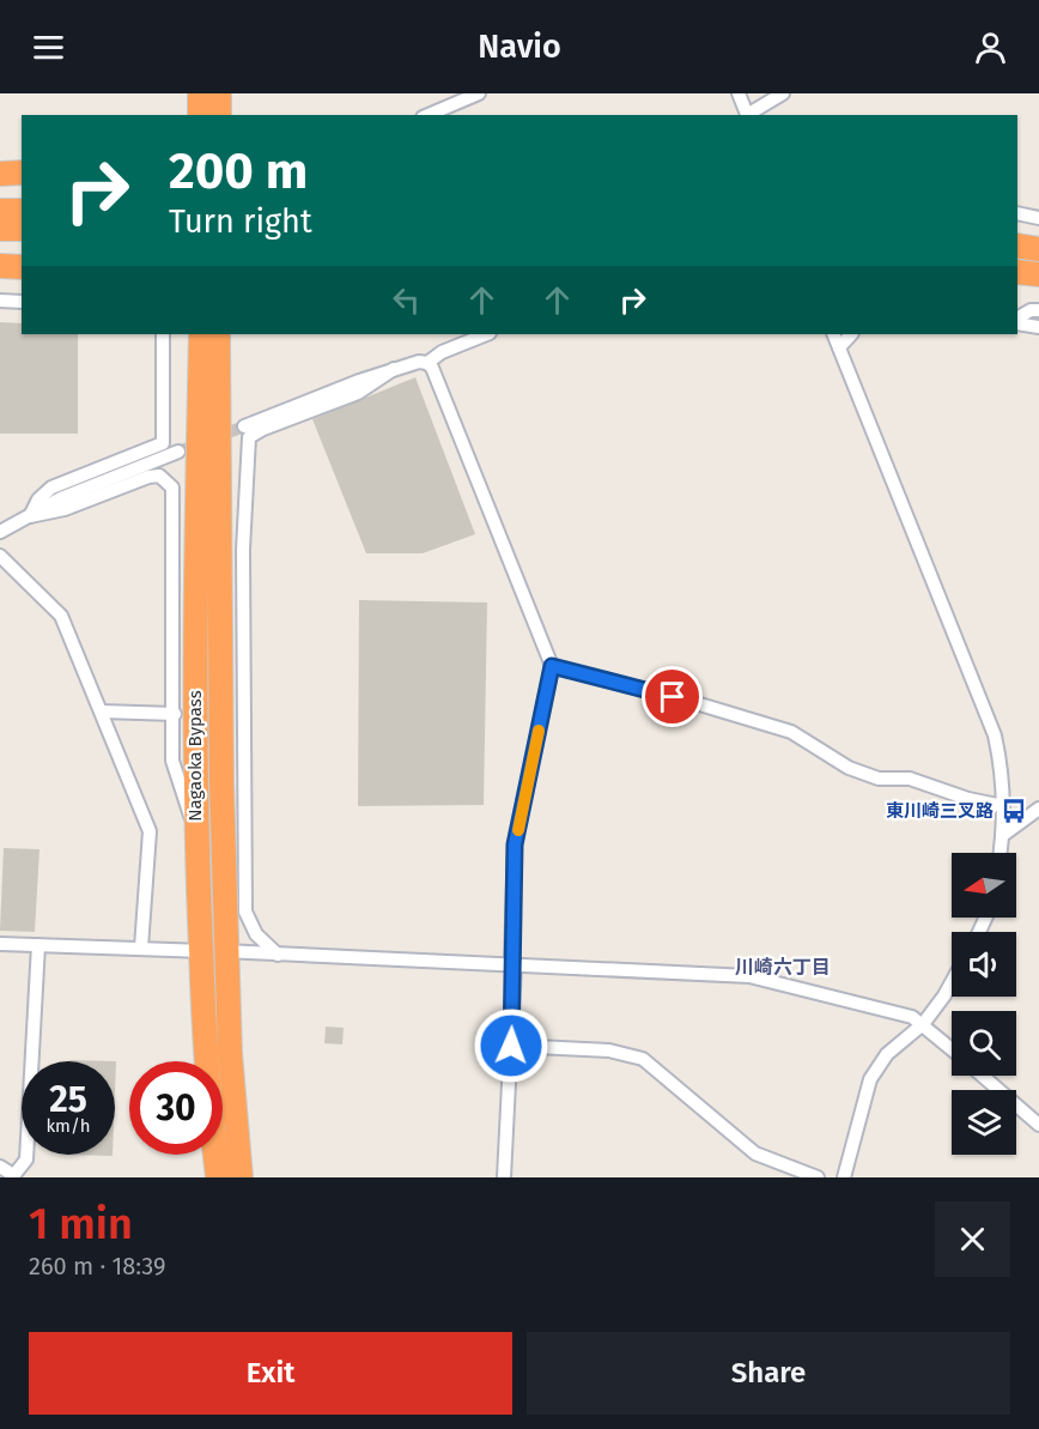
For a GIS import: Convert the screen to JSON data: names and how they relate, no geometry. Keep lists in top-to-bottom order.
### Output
{
  "streets": {
    "highway": ["Nagaoka Bypass"]
  },
  "districts": ["川崎六丁目"],
  "places": {
    "bus stop": ["東川崎三叉路"]
  },
  "north": "left",
  "page": {
    "header": "Navio",
    "turn": ["200 m", "Turn right"],
    "speed": "25 km/h",
    "limit": "30",
    "heading": ["1 min", "260 m · 18:39"],
    "buttons": ["Exit", "Share"]
  }
}
